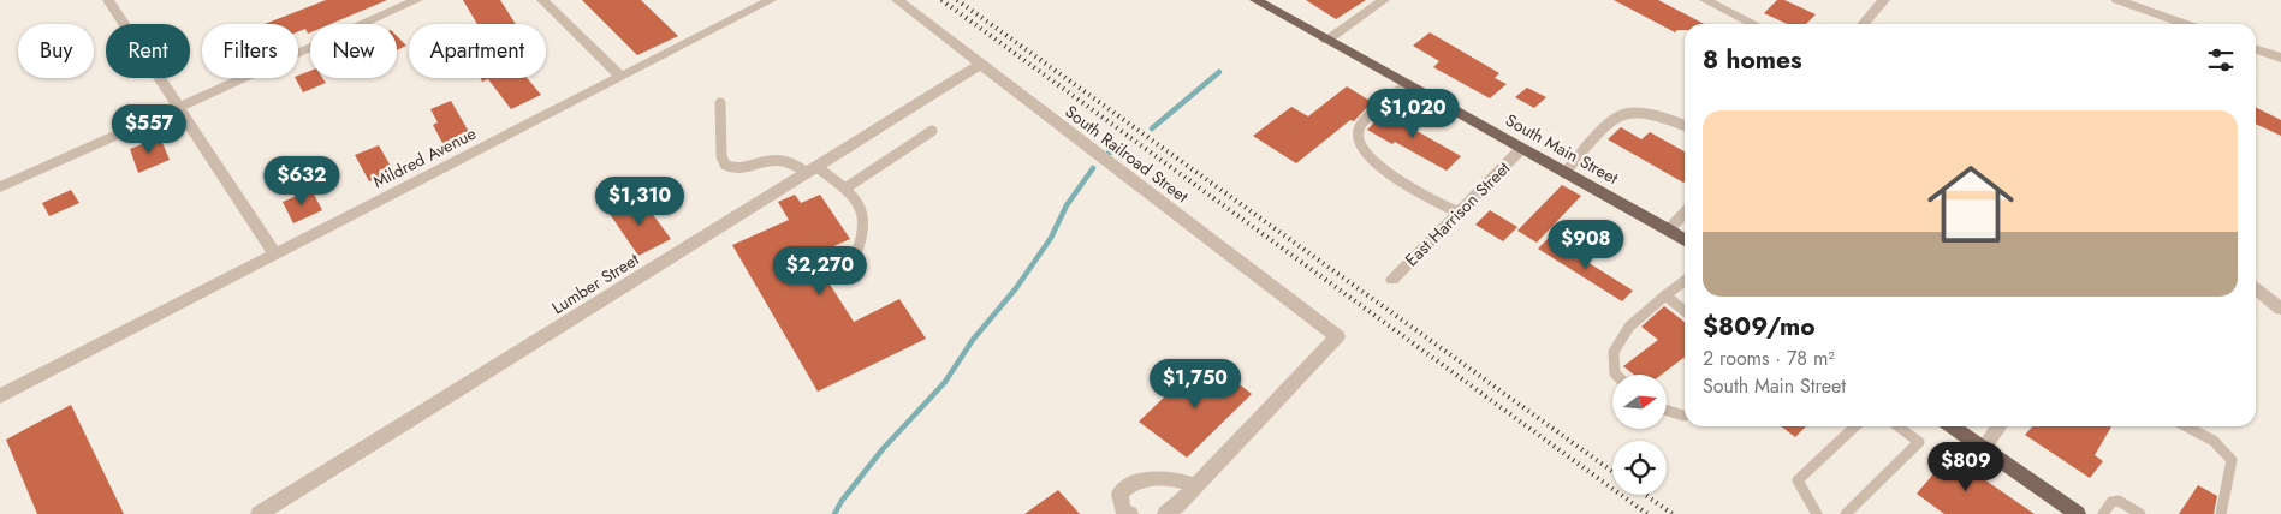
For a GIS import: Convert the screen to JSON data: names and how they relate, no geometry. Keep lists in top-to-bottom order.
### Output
{
  "streets": {
    "main road": ["South Main Street"],
    "street": [
      "South Railroad Street",
      "Mildred Avenue",
      "East Harrison Street",
      "Lumber Street"
    ]
  },
  "crossings": [
    ["South Main Street", "East Harrison Street"],
    ["South Railroad Street", "Lumber Street"]
  ],
  "north": "right",
  "page": {
    "chip": [
      "Buy",
      "Rent",
      "Filters",
      "New",
      "Apartment"
    ],
    "heading": "8 homes",
    "price": [
      "$1,020",
      "$557",
      "$632",
      "$1,310",
      "$908",
      "$2,270",
      "$1,750",
      "$809"
    ],
    "list": [
      {
        "name": "$809/mo",
        "note": "2 rooms · 78 m² · South Main Street"
      }
    ]
  }
}
